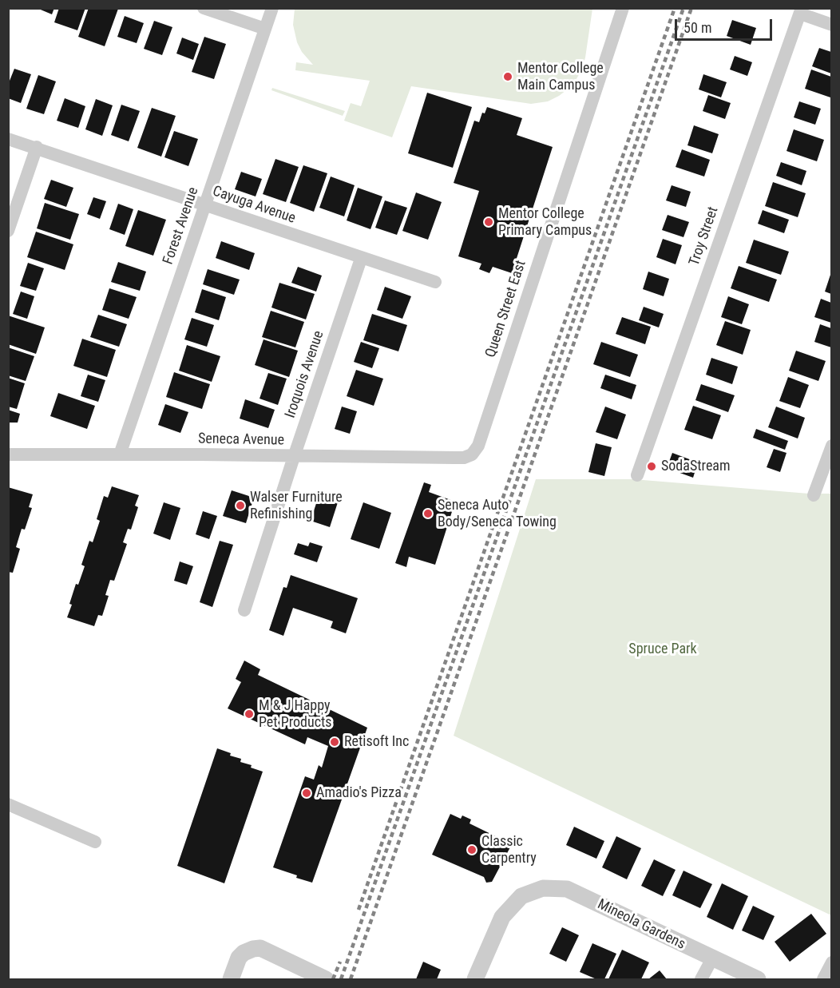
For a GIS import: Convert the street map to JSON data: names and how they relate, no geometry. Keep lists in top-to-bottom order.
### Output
{
  "streets": {
    "street": [
      "Cayuga Avenue",
      "Forest Avenue",
      "Troy Street",
      "Queen Street East",
      "Iroquois Avenue",
      "Seneca Avenue",
      "Mineola Gardens"
    ]
  },
  "crossings": [
    ["Cayuga Avenue", "Forest Avenue"],
    ["Cayuga Avenue", "Iroquois Avenue"],
    ["Forest Avenue", "Seneca Avenue"],
    ["Queen Street East", "Seneca Avenue"],
    ["Iroquois Avenue", "Seneca Avenue"]
  ],
  "parks": ["Spruce Park"],
  "places": [
    "Mentor College Main Campus",
    "Mentor College Primary Campus",
    "SodaStream",
    "Walser Furniture Refinishing",
    "Seneca Auto Body/Seneca Towing",
    "M & J Happy Pet Products",
    "Retisoft Inc",
    "Amadio's Pizza",
    "Classic Carpentry"
  ],
  "scale_bar": "50 m"
}
